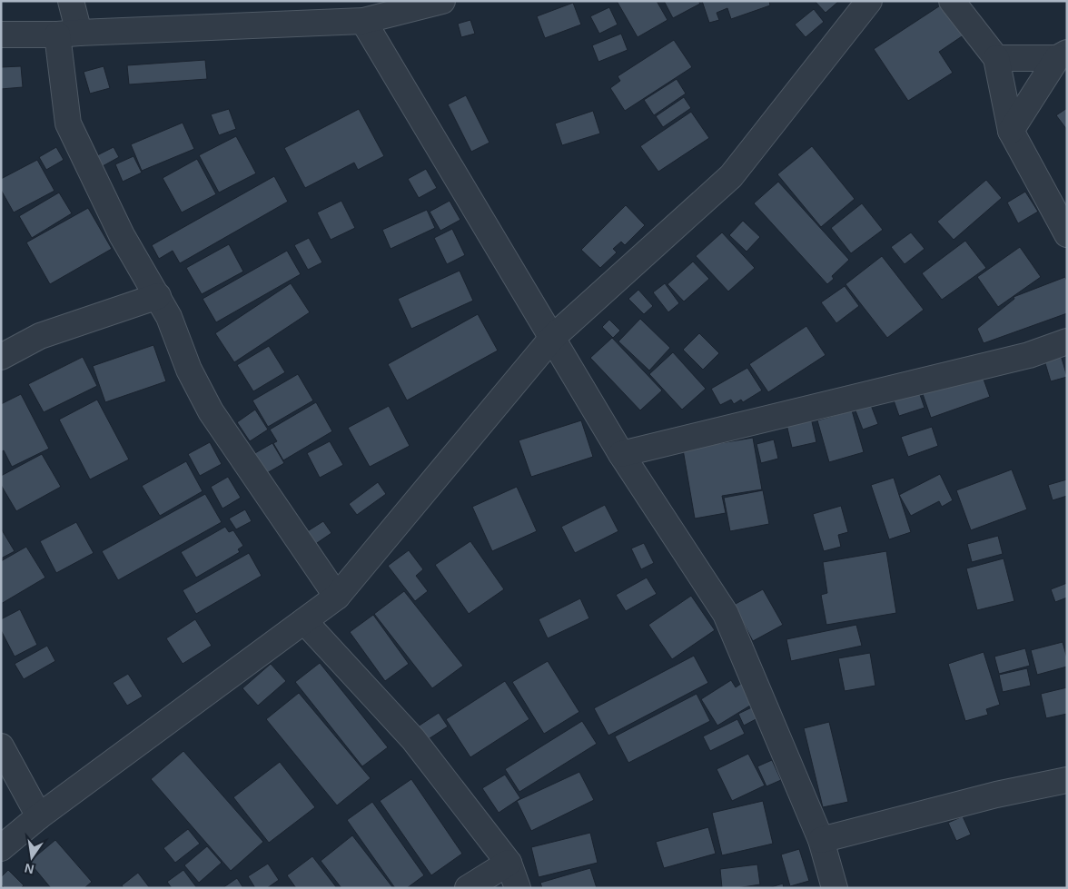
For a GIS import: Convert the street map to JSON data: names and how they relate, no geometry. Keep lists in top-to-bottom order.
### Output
{
  "north": "bottom"
}
